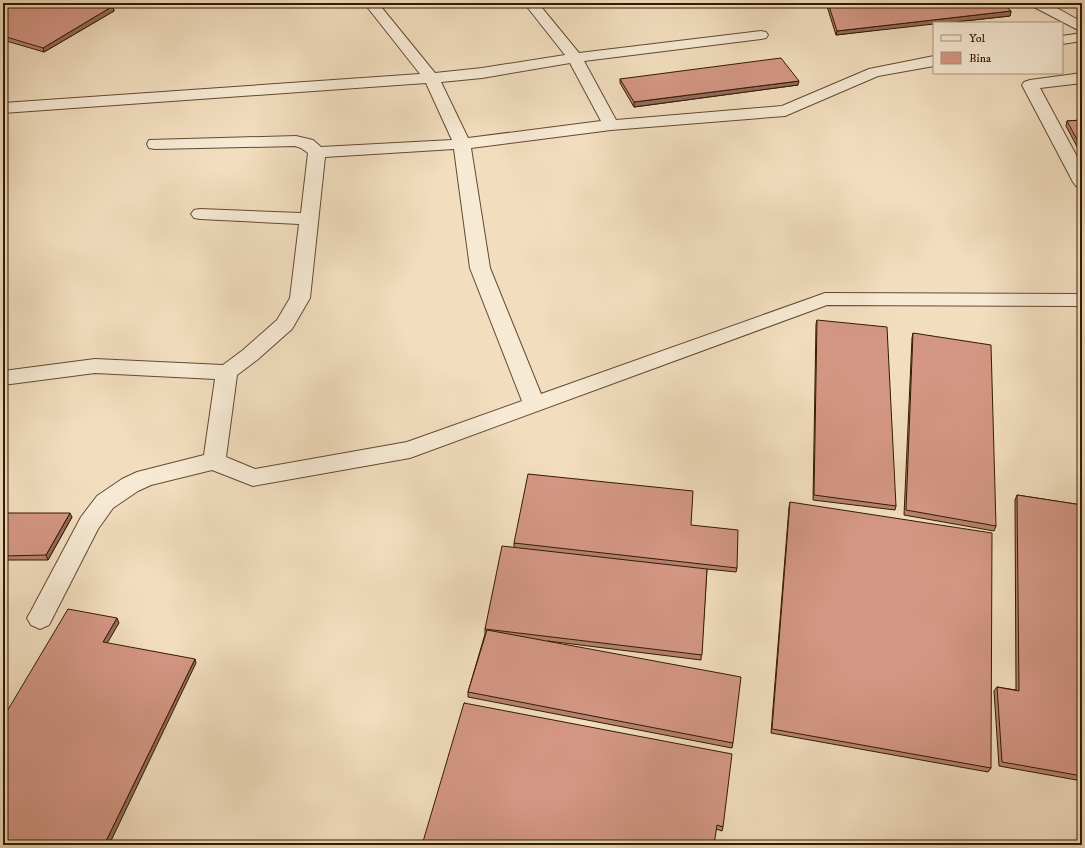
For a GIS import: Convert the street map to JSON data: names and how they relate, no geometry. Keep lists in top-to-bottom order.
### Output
{
  "legend": ["Yol", "Bina"]
}
